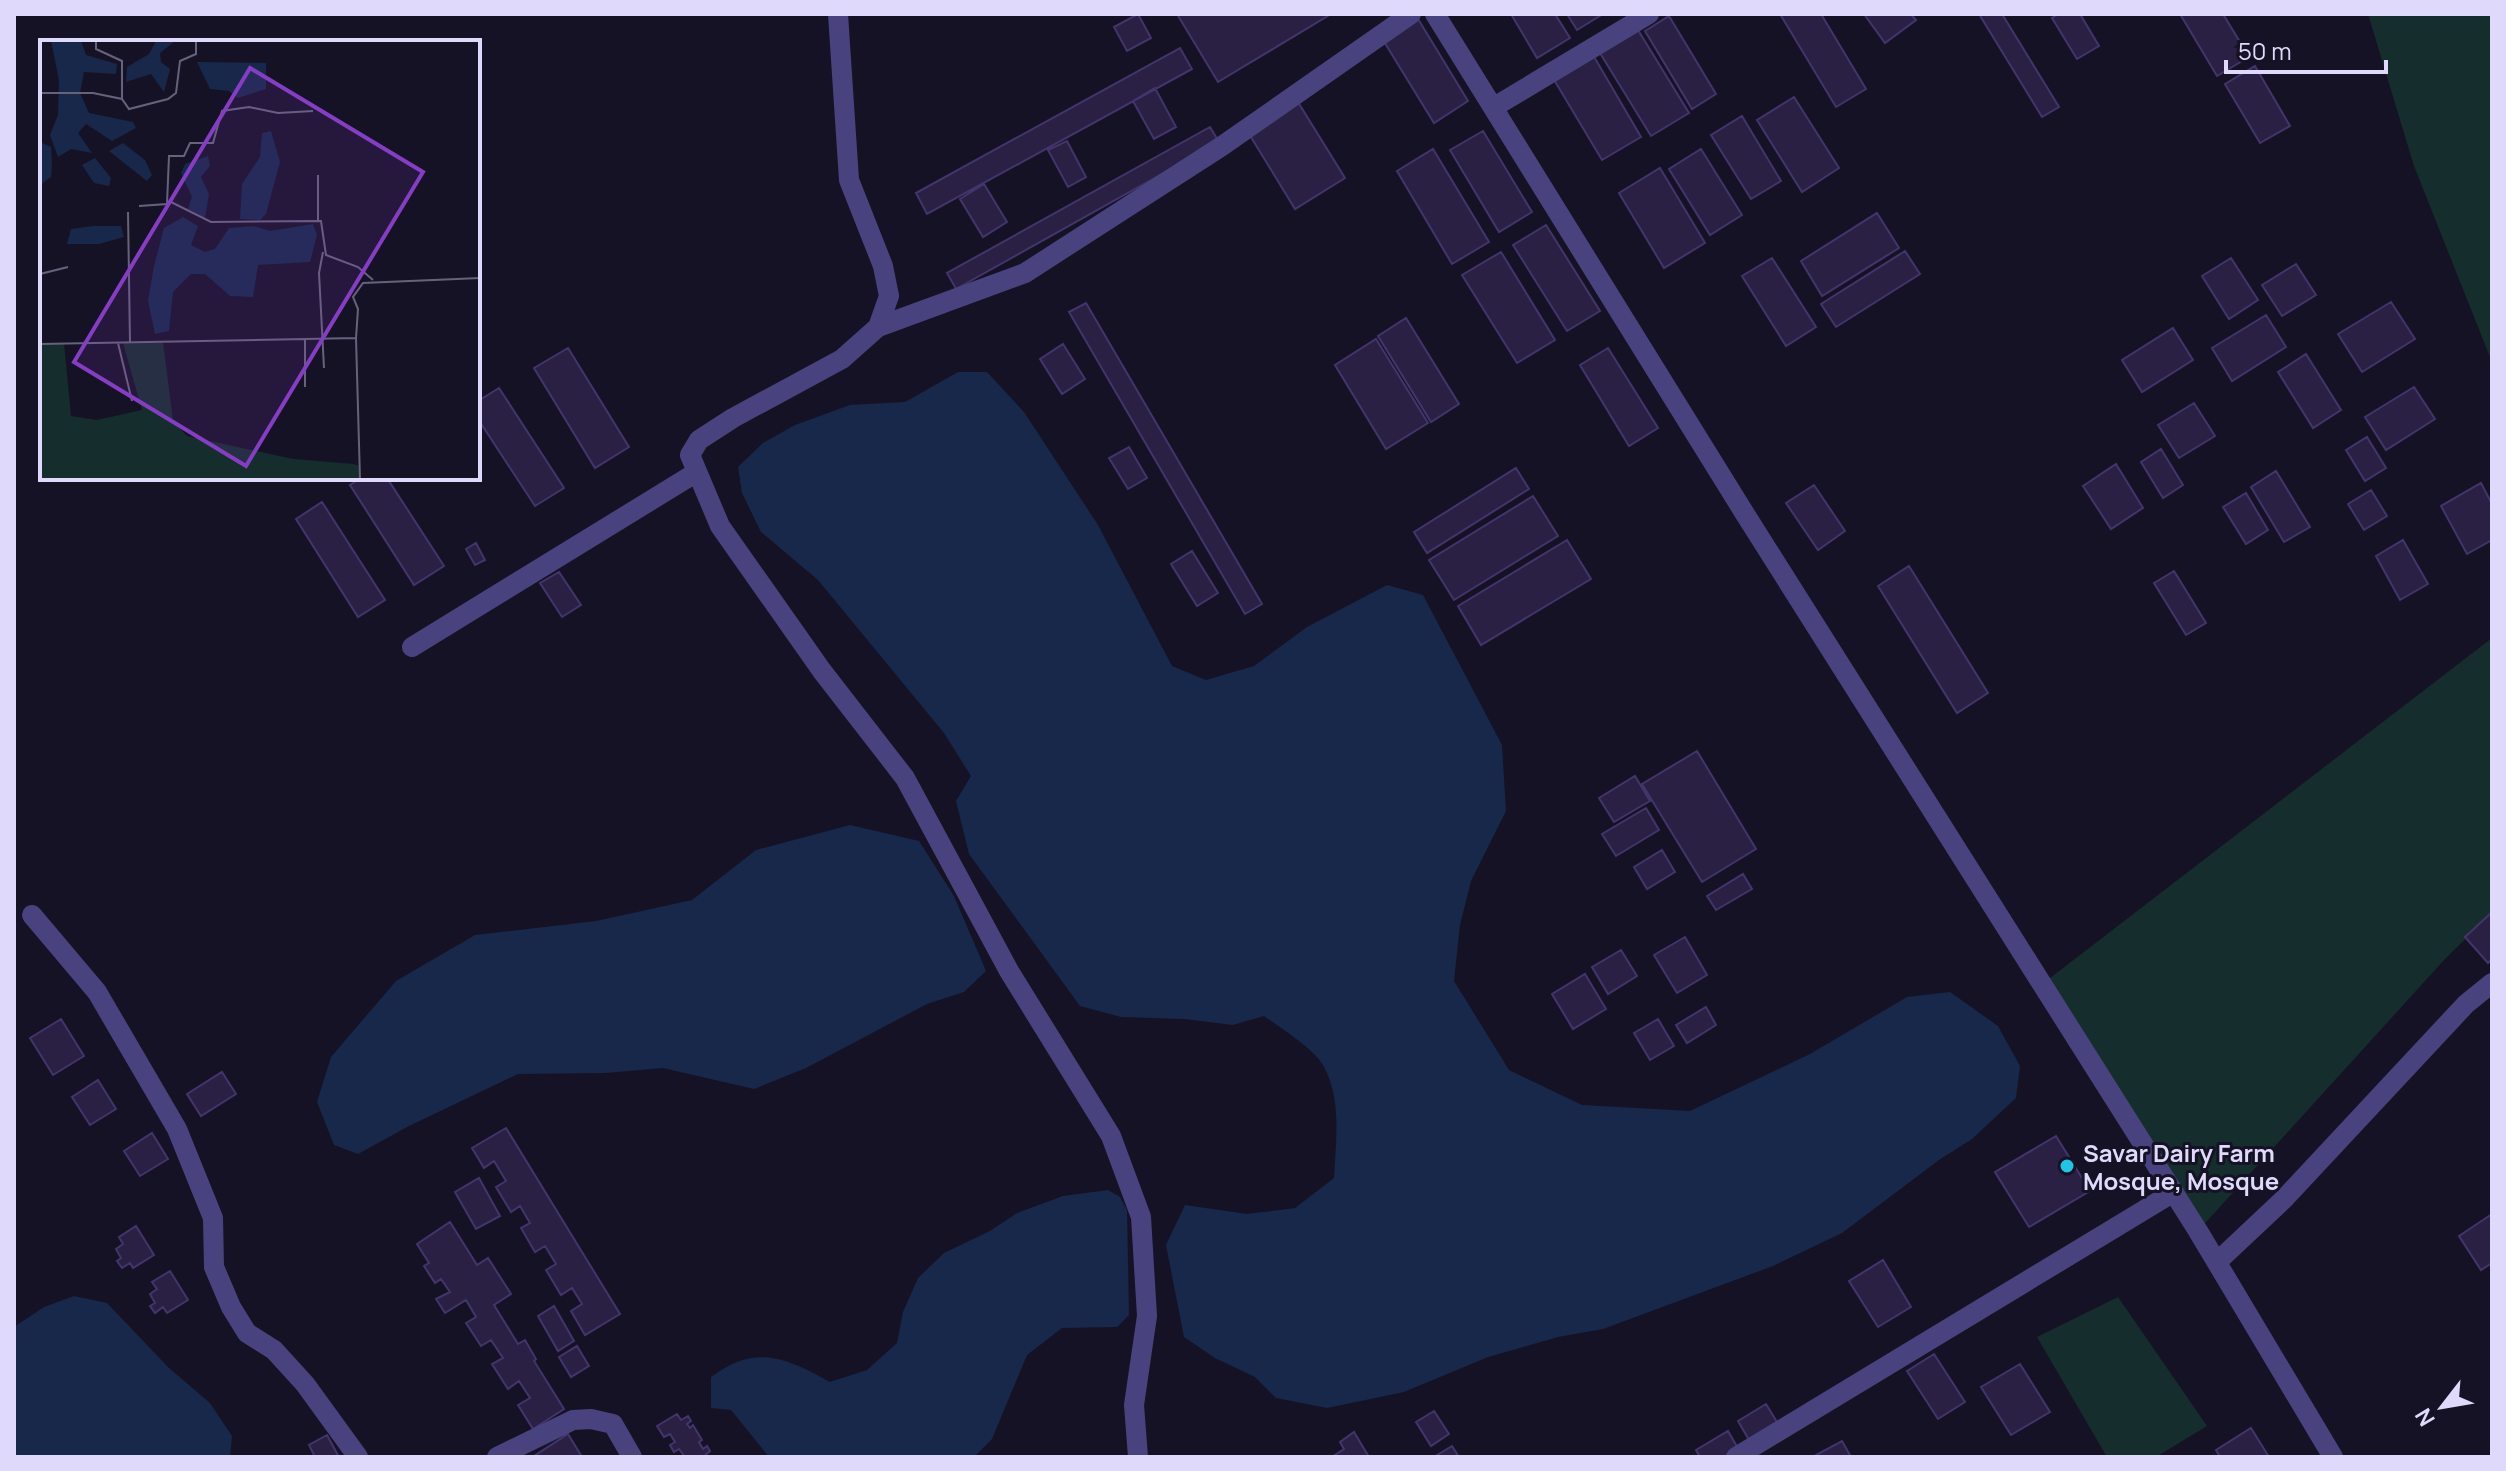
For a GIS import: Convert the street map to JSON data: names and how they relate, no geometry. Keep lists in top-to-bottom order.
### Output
{
  "places": ["Savar Dairy Farm Mosque, Mosque"],
  "scale_bar": "50 m",
  "north": "bottom left"
}
